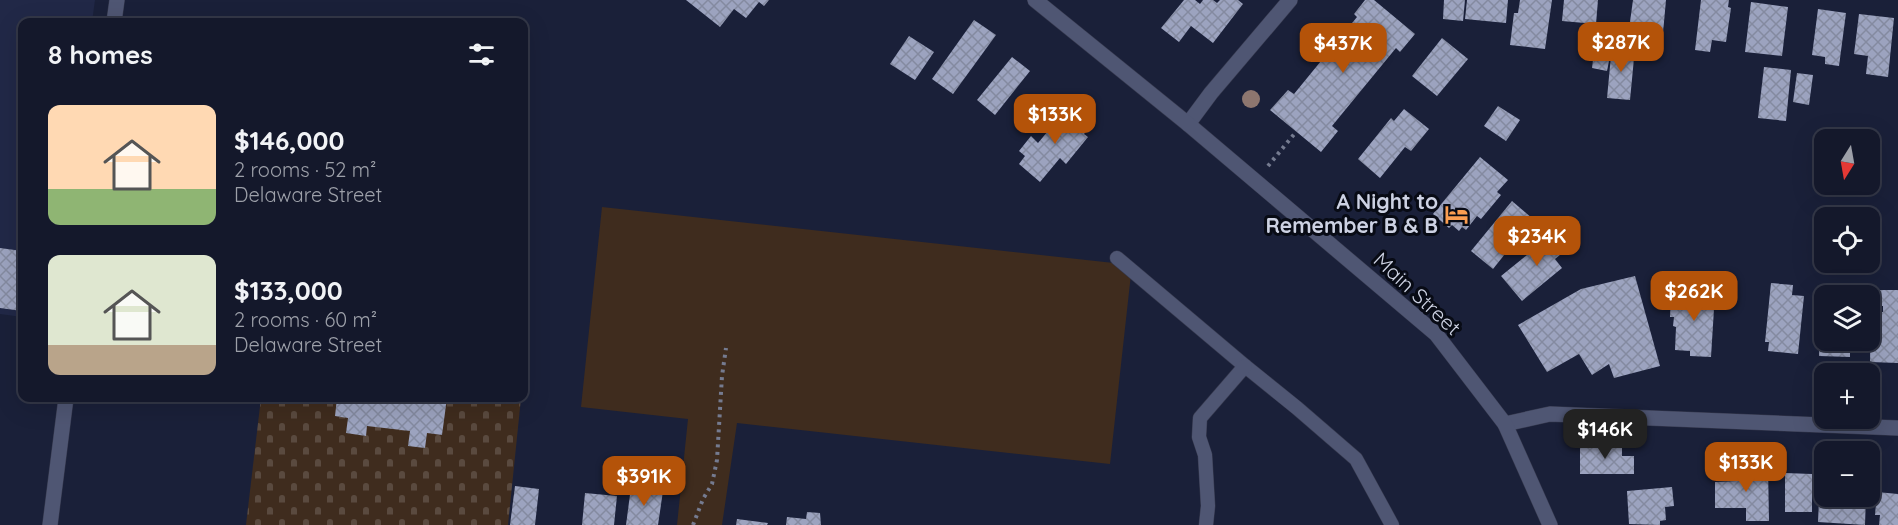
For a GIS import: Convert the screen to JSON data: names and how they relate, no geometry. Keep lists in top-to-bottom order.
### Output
{
  "streets": {
    "street": ["Main Street"]
  },
  "places": {
    "hotel": ["A Night to Remember B & B"]
  },
  "north": "bottom",
  "page": {
    "heading": "8 homes",
    "price": [
      "$287K",
      "$437K",
      "$133K",
      "$234K",
      "$262K",
      "$146K",
      "$133K",
      "$391K"
    ],
    "list": [
      {
        "name": "$146,000",
        "note": "2 rooms · 52 m² · Delaware Street"
      },
      {
        "name": "$133,000",
        "note": "2 rooms · 60 m² · Delaware Street"
      }
    ],
    "map_buttons": ["+", "−"]
  }
}
